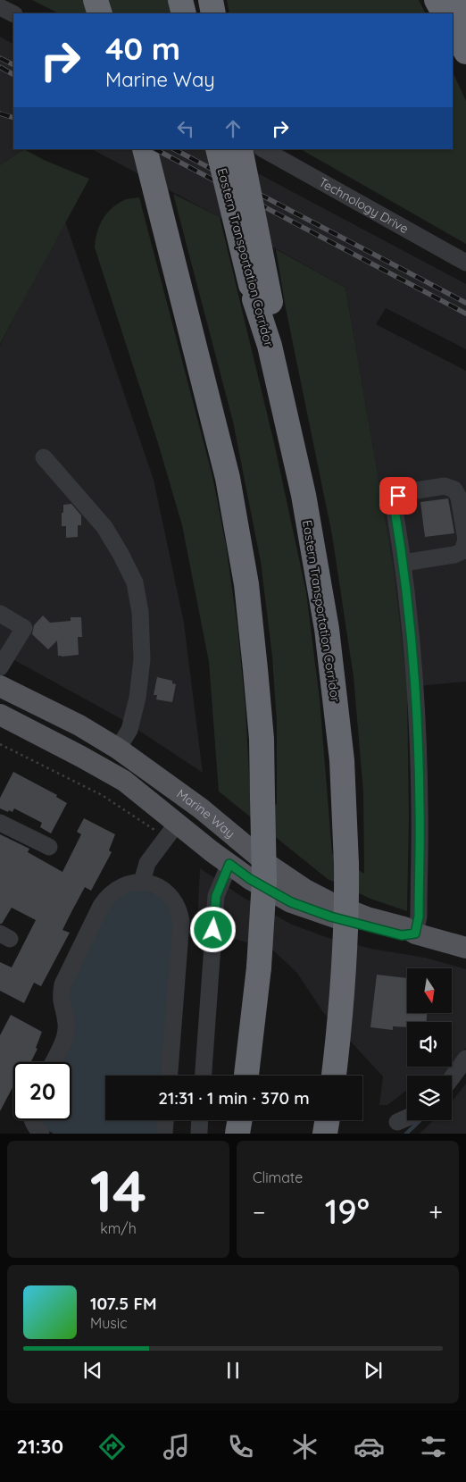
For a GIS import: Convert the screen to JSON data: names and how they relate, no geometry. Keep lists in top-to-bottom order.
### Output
{
  "streets": {
    "highway": ["Eastern Transportation Corridor"],
    "main road": ["Marine Way"],
    "street": ["Technology Drive"]
  },
  "north": "bottom",
  "page": {
    "turn": ["40 m", "Marine Way"],
    "limit": "20",
    "trip": "21:31 · 1 min · 370 m",
    "tile": [
      ["14", "km/h"],
      "Climate"
    ],
    "heat": ["−", "19°", "+"],
    "song": ["107.5 FM", "Music"],
    "tabs": "21:30"
  }
}
